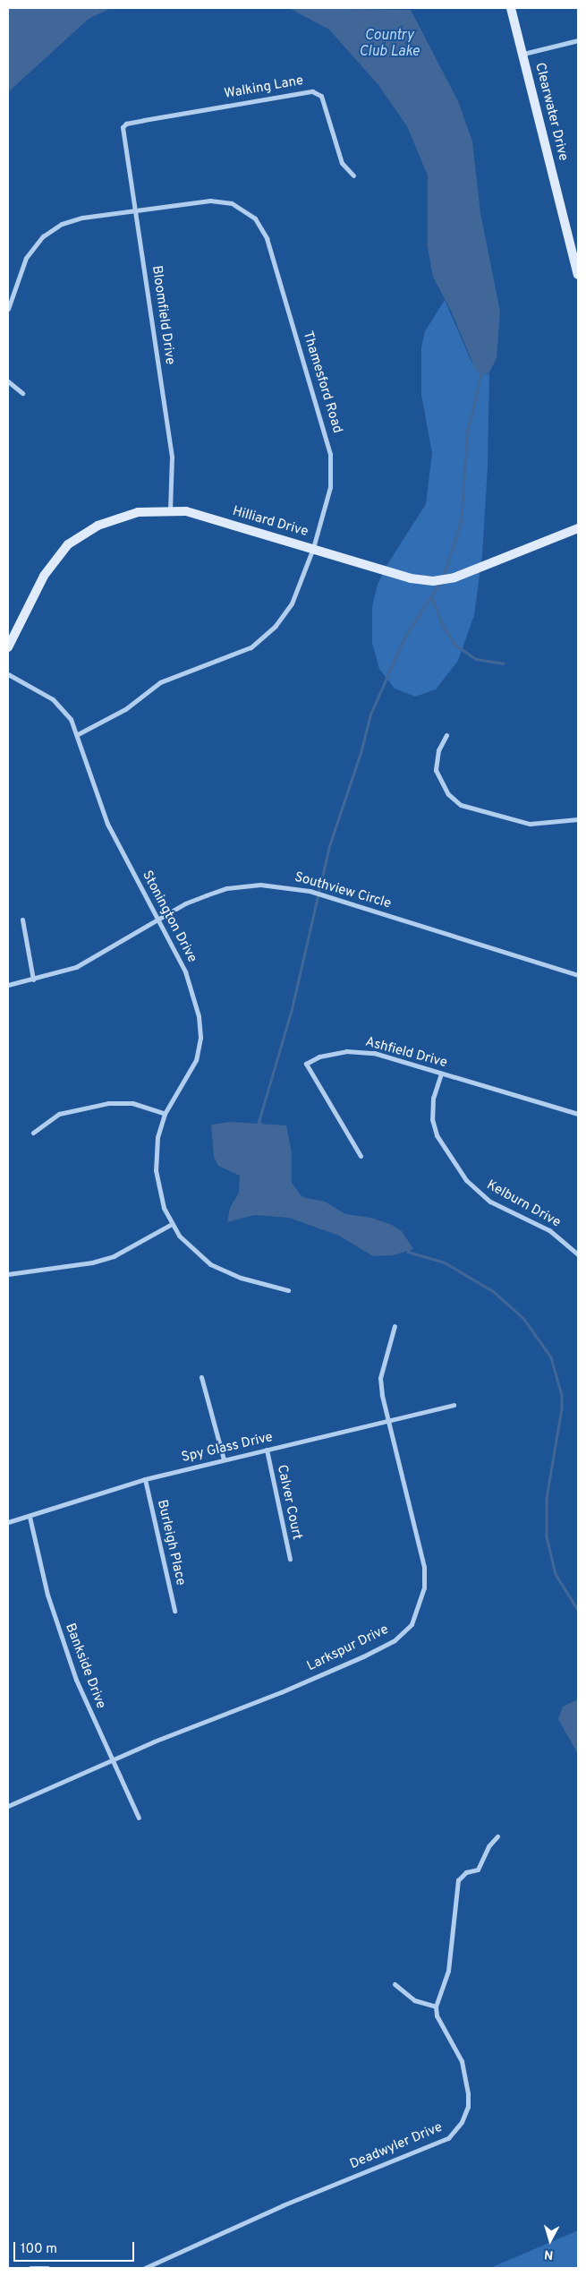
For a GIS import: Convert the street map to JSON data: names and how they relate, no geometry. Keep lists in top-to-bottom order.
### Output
{
  "streets": {
    "street": [
      "Walking Lane",
      "Clearwater Drive",
      "Bloomfield Drive",
      "Thamesford Road",
      "Hilliard Drive",
      "Southview Circle",
      "Stonington Drive",
      "Ashfield Drive",
      "Kelburn Drive",
      "Spy Glass Drive",
      "Calver Court",
      "Burleigh Place",
      "Larkspur Drive",
      "Bankside Drive",
      "Deadwyler Drive"
    ]
  },
  "crossings": [
    ["Walking Lane", "Bloomfield Drive"],
    ["Bloomfield Drive", "Thamesford Road"],
    ["Bloomfield Drive", "Hilliard Drive"],
    ["Thamesford Road", "Hilliard Drive"],
    ["Thamesford Road", "Stonington Drive"],
    ["Southview Circle", "Stonington Drive"],
    ["Ashfield Drive", "Kelburn Drive"],
    ["Spy Glass Drive", "Calver Court"],
    ["Spy Glass Drive", "Burleigh Place"],
    ["Spy Glass Drive", "Larkspur Drive"],
    ["Spy Glass Drive", "Bankside Drive"],
    ["Larkspur Drive", "Bankside Drive"]
  ],
  "water": ["Country Club Lake"],
  "scale_bar": "100 m",
  "north": "bottom"
}
